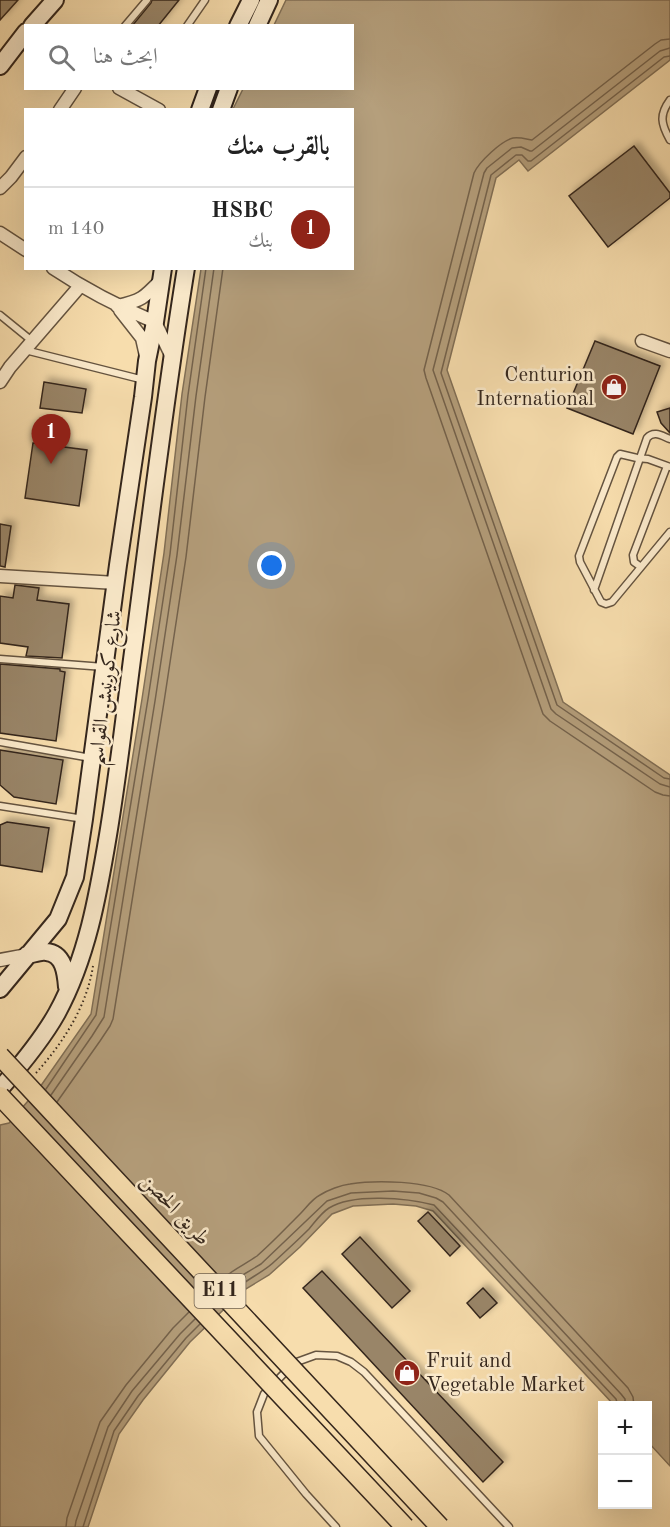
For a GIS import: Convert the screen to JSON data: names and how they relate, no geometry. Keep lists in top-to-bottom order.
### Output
{
  "streets": {
    "main road": ["شارع كورنيش القواسم", "طريق الحصن", "E11"]
  },
  "places": {
    "shop": ["Centurion International", "Fruit and Vegetable Market"]
  },
  "page": {
    "search": "ابحث هنا",
    "heading": "بالقرب منك",
    "list": [
      {
        "mark": "1",
        "name": "HSBC",
        "note": "بنك",
        "value": "140 m"
      }
    ],
    "pins": "1",
    "map_buttons": ["+", "−"]
  }
}
